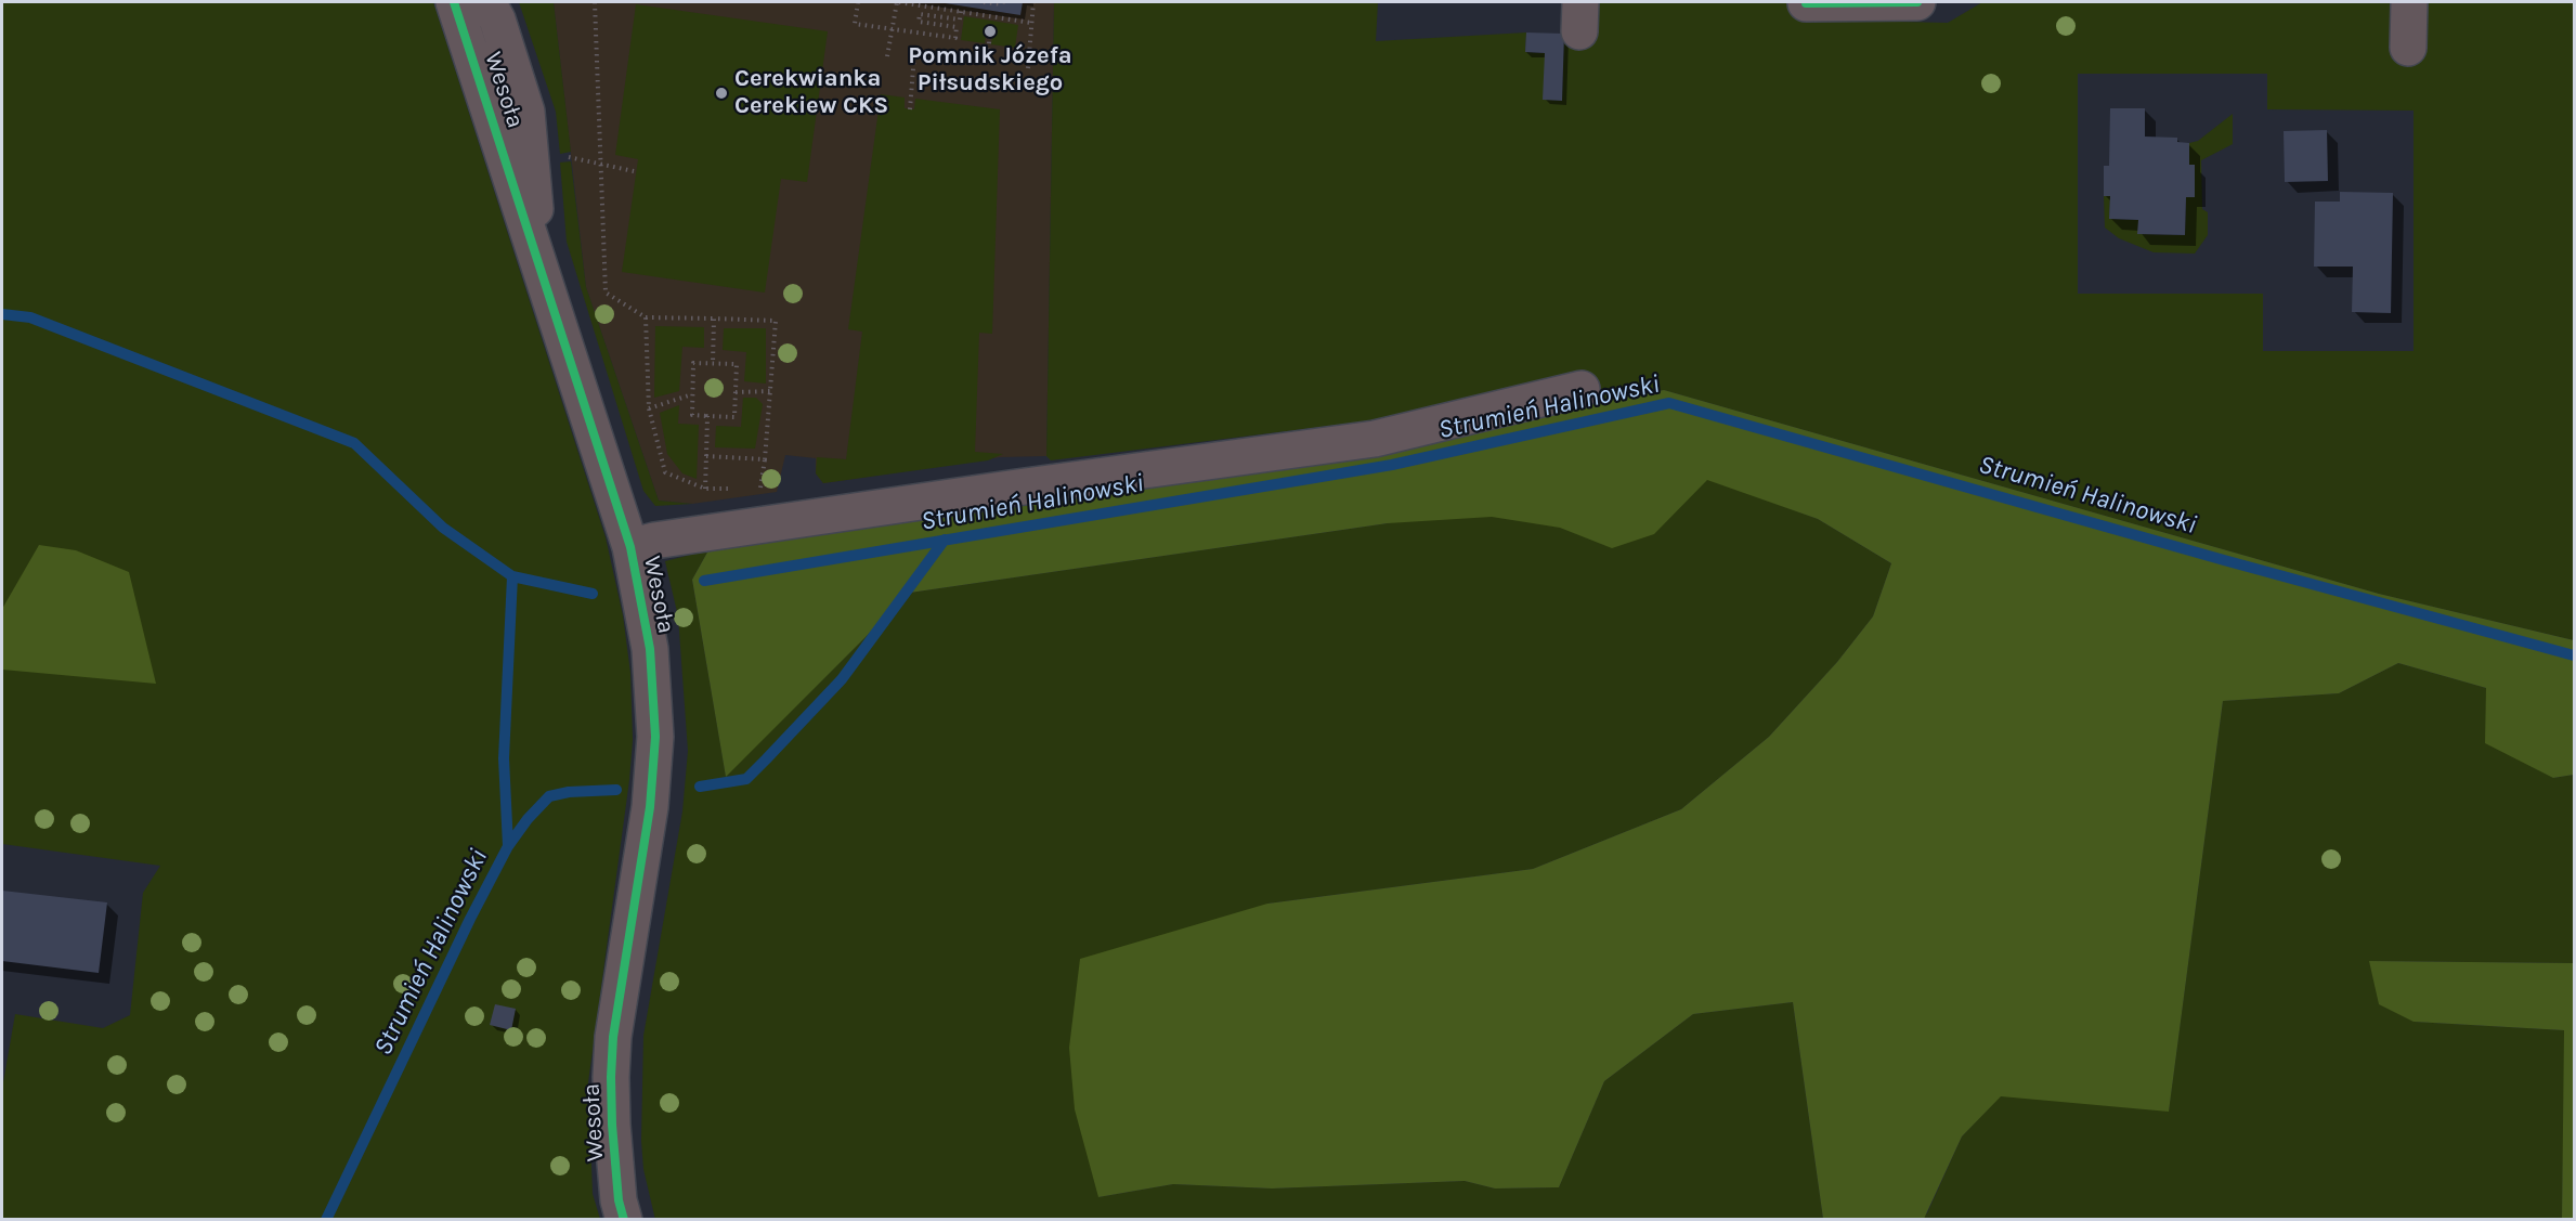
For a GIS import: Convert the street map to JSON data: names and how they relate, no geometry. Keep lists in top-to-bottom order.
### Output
{
  "streets": {
    "street": ["Wesoła"]
  },
  "water": ["Strumień Halinowski"],
  "places": ["Pomnik Józefa Piłsudskiego", "Cerekwianka Cerekiew CKS"]
}
